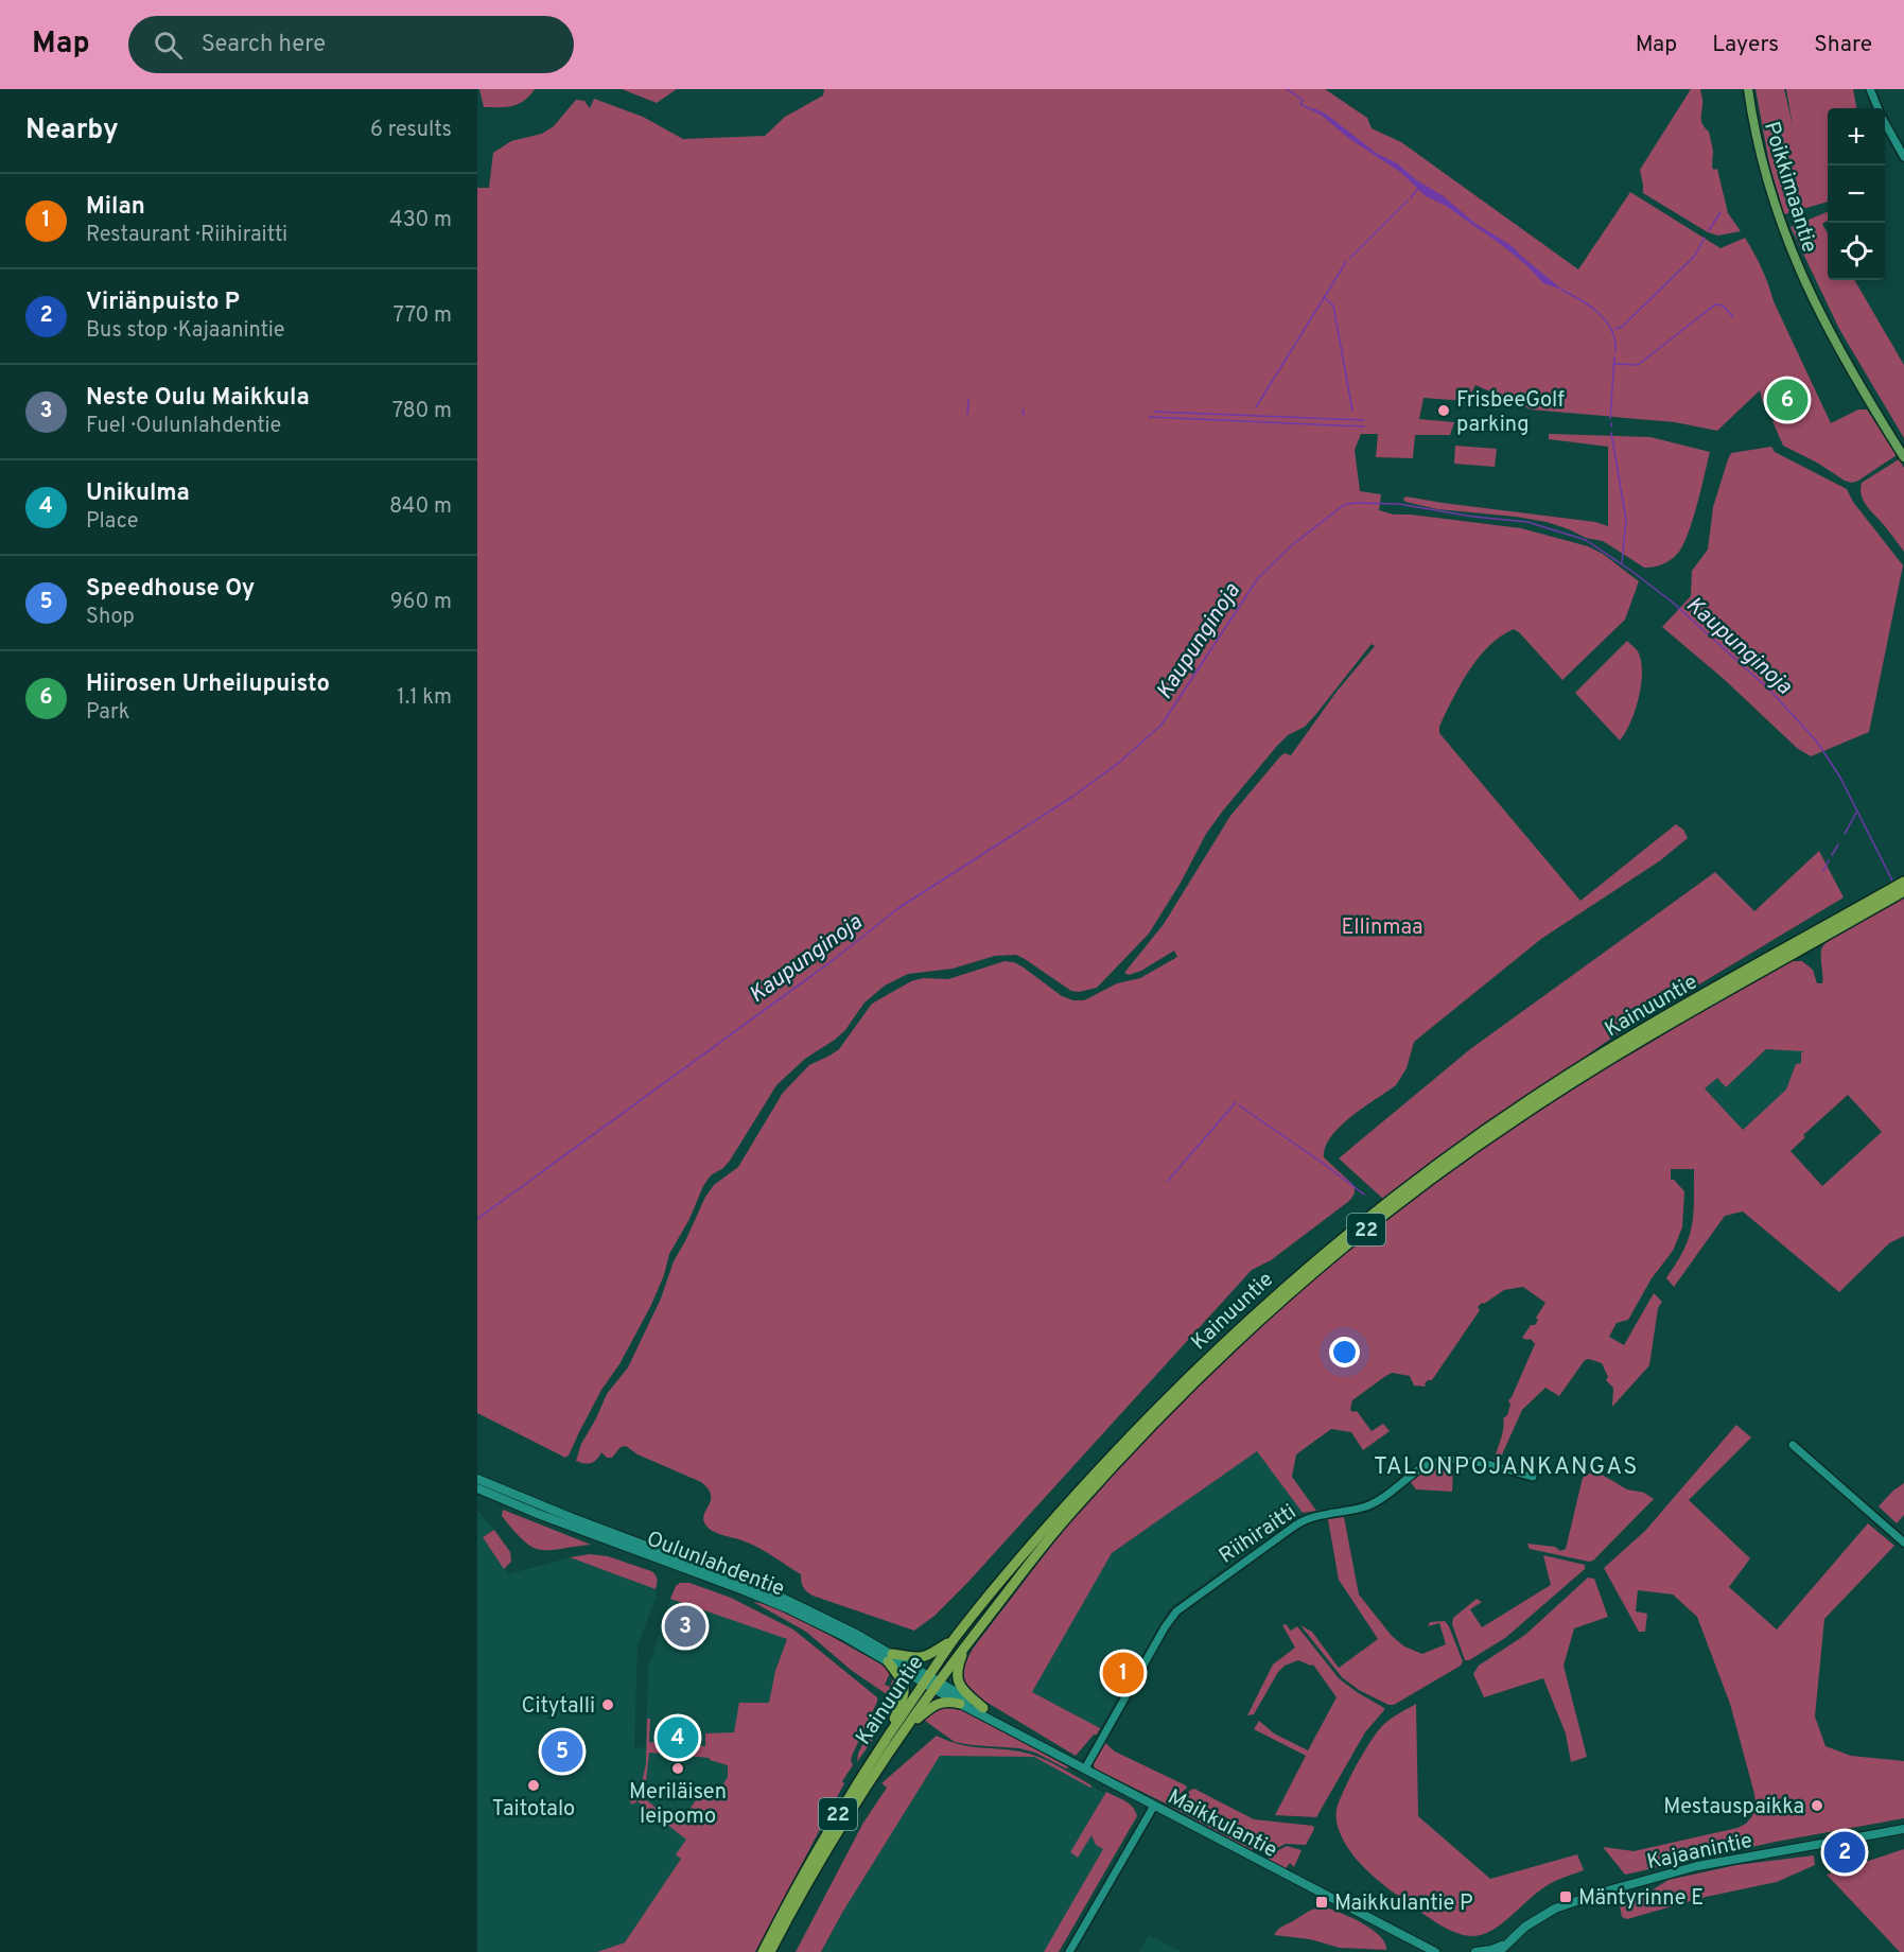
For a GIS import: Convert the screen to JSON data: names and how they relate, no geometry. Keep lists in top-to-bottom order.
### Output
{
  "streets": {
    "highway": ["Kainuuntie", "22"],
    "main road": [
      "Poikkimaantie",
      "Oulunlahdentie",
      "Maikkulantie",
      "Kajaanintie"
    ],
    "street": ["Riihiraitti"]
  },
  "crossings": [
    ["Kainuuntie", "Oulunlahdentie"],
    ["Kainuuntie", "Maikkulantie"],
    ["Riihiraitti", "Maikkulantie"],
    ["Oulunlahdentie", "Maikkulantie"]
  ],
  "districts": ["TALONPOJANKANGAS"],
  "water": ["Kaupunginoja"],
  "parks": ["Ellinmaa"],
  "places": {
    "other": [
      "FrisbeeGolf parking",
      "Citytalli",
      "Meriläisen leipomo",
      "Taitotalo",
      "Mestauspaikka"
    ],
    "transit": ["Mäntyrinne E", "Maikkulantie P"]
  },
  "page": {
    "header": "Map",
    "search": "Search here",
    "nav": ["Map", "Layers", "Share"],
    "heading": ["Nearby", "6 results"],
    "map_buttons": ["+", "−"],
    "list": [
      {
        "mark": "1",
        "name": "Milan",
        "note": "Restaurant · Riihiraitti",
        "value": "430 m"
      },
      {
        "mark": "2",
        "name": "Viriänpuisto P",
        "note": "Bus stop · Kajaanintie",
        "value": "770 m"
      },
      {
        "mark": "3",
        "name": "Neste Oulu Maikkula",
        "note": "Fuel · Oulunlahdentie",
        "value": "780 m"
      },
      {
        "mark": "4",
        "name": "Unikulma",
        "note": "Place",
        "value": "840 m"
      },
      {
        "mark": "5",
        "name": "Speedhouse Oy",
        "note": "Shop",
        "value": "960 m"
      },
      {
        "mark": "6",
        "name": "Hiirosen Urheilupuisto",
        "note": "Park",
        "value": "1.1 km"
      }
    ],
    "pins": [
      "6",
      "3",
      "1",
      "4",
      "5",
      "2"
    ]
  }
}
